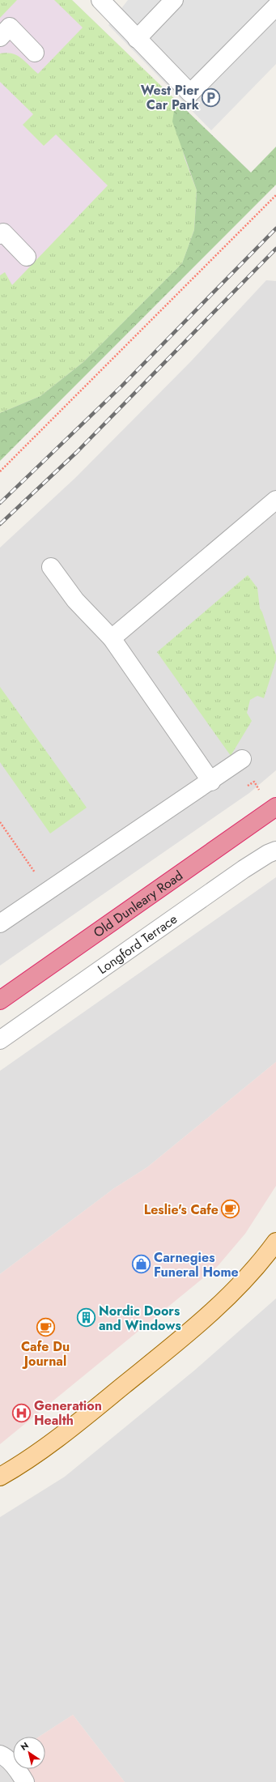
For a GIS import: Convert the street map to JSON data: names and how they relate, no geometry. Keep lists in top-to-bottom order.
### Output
{
  "streets": {
    "highway": ["Old Dunleary Road"],
    "street": ["Longford Terrace"]
  },
  "places": {
    "parking": ["West Pier Car Park"],
    "cafe": ["Leslie's Cafe", "Cafe Du Journal"],
    "shop": ["Carnegies Funeral Home"],
    "building": ["Nordic Doors and Windows"],
    "hospital": ["Generation Health"]
  },
  "north": "top left"
}
